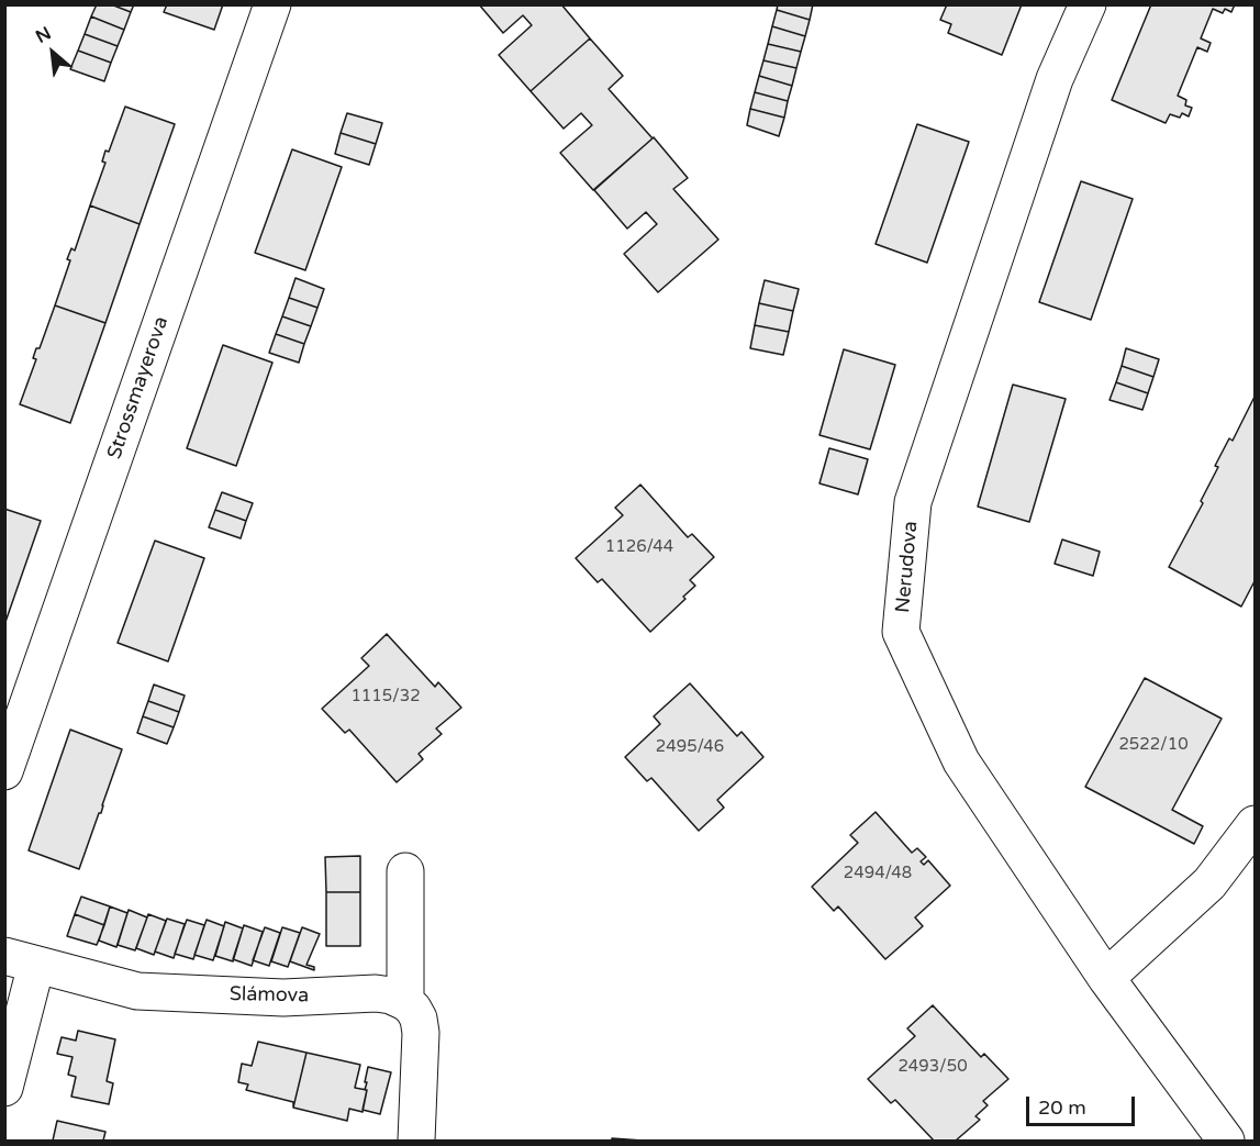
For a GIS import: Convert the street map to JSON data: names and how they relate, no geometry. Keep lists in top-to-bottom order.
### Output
{
  "streets": {
    "street": ["Strossmayerova", "Nerudova", "Slámova"]
  },
  "house_numbers": [
    "1126/44",
    "1115/32",
    "2522/10",
    "2495/46",
    "2494/48",
    "2493/50"
  ],
  "scale_bar": "20 m",
  "north": "top left"
}
